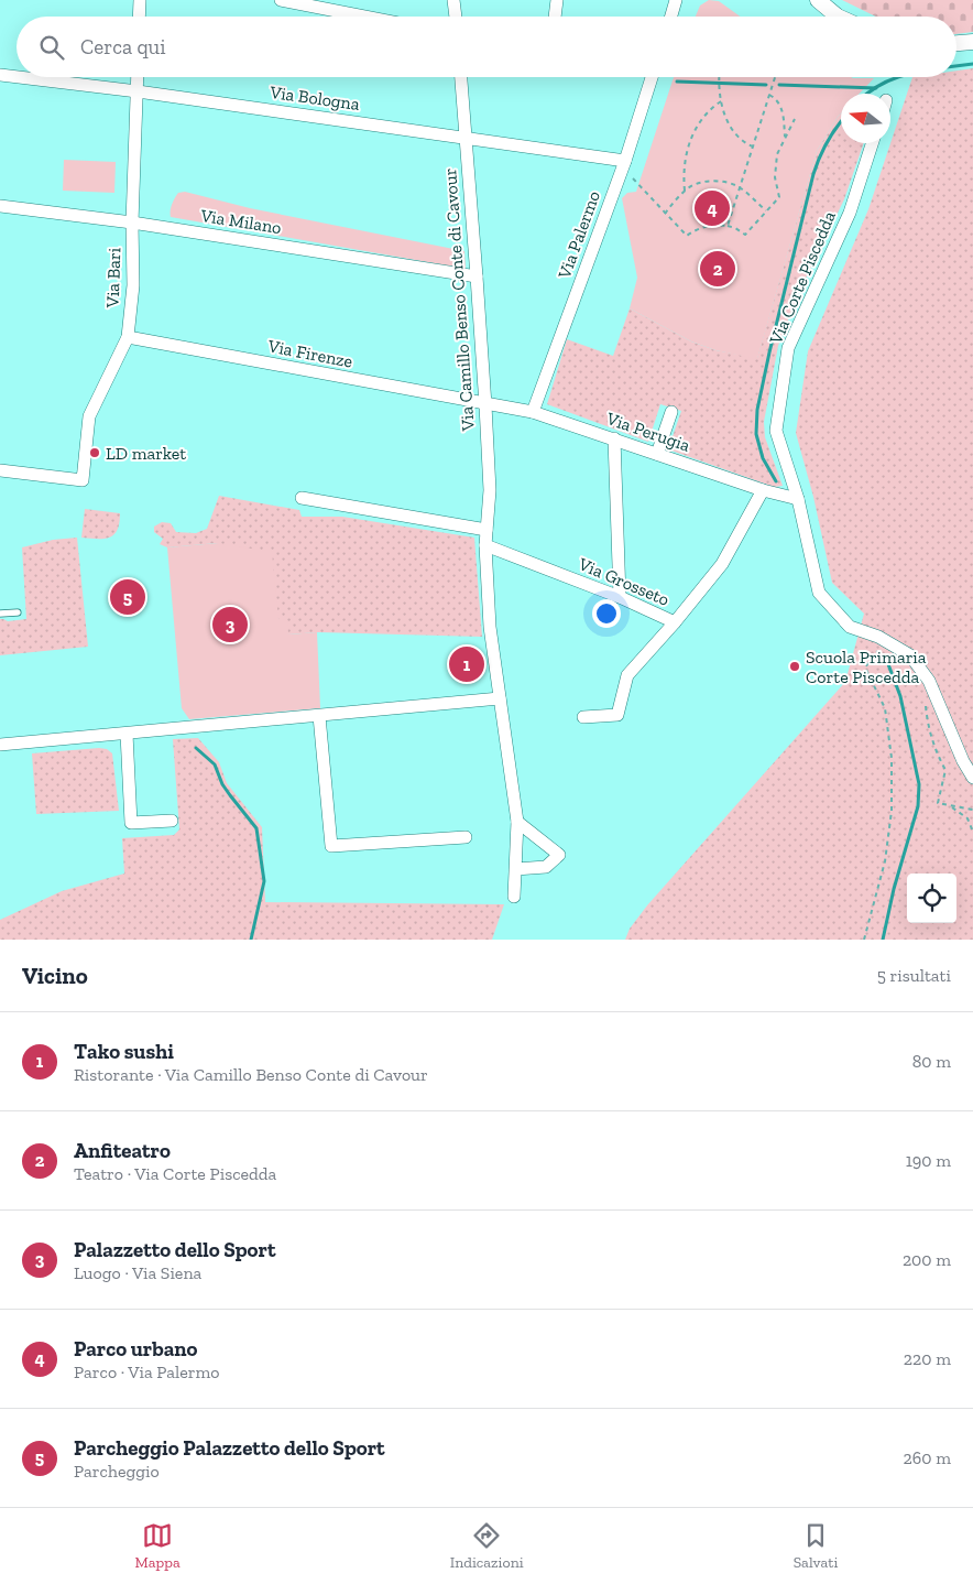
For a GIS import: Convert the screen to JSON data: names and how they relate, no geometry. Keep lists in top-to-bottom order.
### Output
{
  "streets": {
    "street": [
      "Via Bologna",
      "Via Milano",
      "Via Palermo",
      "Via Bari",
      "Via Corte Piscedda",
      "Via Camillo Benso Conte di Cavour",
      "Via Firenze",
      "Via Perugia",
      "Via Grosseto"
    ]
  },
  "crossings": [
    ["Via Bologna", "Via Palermo"],
    ["Via Bologna", "Via Bari"],
    ["Via Bologna", "Via Camillo Benso Conte di Cavour"],
    ["Via Milano", "Via Bari"],
    ["Via Milano", "Via Camillo Benso Conte di Cavour"],
    ["Via Palermo", "Via Perugia"],
    ["Via Bari", "Via Firenze"],
    ["Via Corte Piscedda", "Via Perugia"],
    ["Via Camillo Benso Conte di Cavour", "Via Firenze"],
    ["Via Camillo Benso Conte di Cavour", "Via Perugia"],
    ["Via Camillo Benso Conte di Cavour", "Via Grosseto"],
    ["Via Firenze", "Via Perugia"]
  ],
  "places": ["LD market", "Scuola Primaria Corte Piscedda"],
  "north": "left",
  "page": {
    "search": "Cerca qui",
    "pins": [
      "4",
      "2",
      "5",
      "3",
      "1"
    ],
    "heading": ["Vicino", "5 risultati"],
    "list": [
      {
        "mark": "1",
        "name": "Tako sushi",
        "note": "Ristorante · Via Camillo Benso Conte di Cavour",
        "value": "80 m"
      },
      {
        "mark": "2",
        "name": "Anfiteatro",
        "note": "Teatro · Via Corte Piscedda",
        "value": "190 m"
      },
      {
        "mark": "3",
        "name": "Palazzetto dello Sport",
        "note": "Luogo · Via Siena",
        "value": "200 m"
      },
      {
        "mark": "4",
        "name": "Parco urbano",
        "note": "Parco · Via Palermo",
        "value": "220 m"
      },
      {
        "mark": "5",
        "name": "Parcheggio Palazzetto dello Sport",
        "note": "Parcheggio",
        "value": "260 m"
      }
    ],
    "nav": ["Mappa", "Indicazioni", "Salvati"]
  }
}
